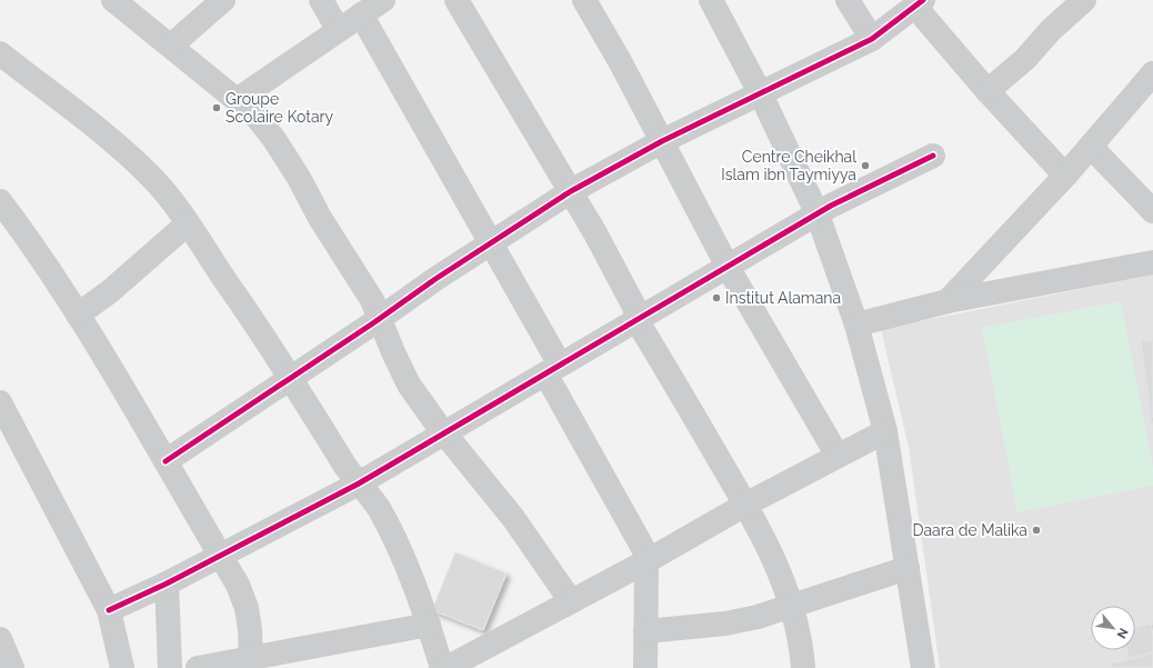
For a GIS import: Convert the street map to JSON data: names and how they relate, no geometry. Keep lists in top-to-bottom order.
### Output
{
  "places": [
    "Groupe Scolaire Kotary",
    "Centre Cheikhal Islam ibn Taymiyya",
    "Institut Alamana",
    "Daara de Malika"
  ],
  "north": "bottom right"
}
